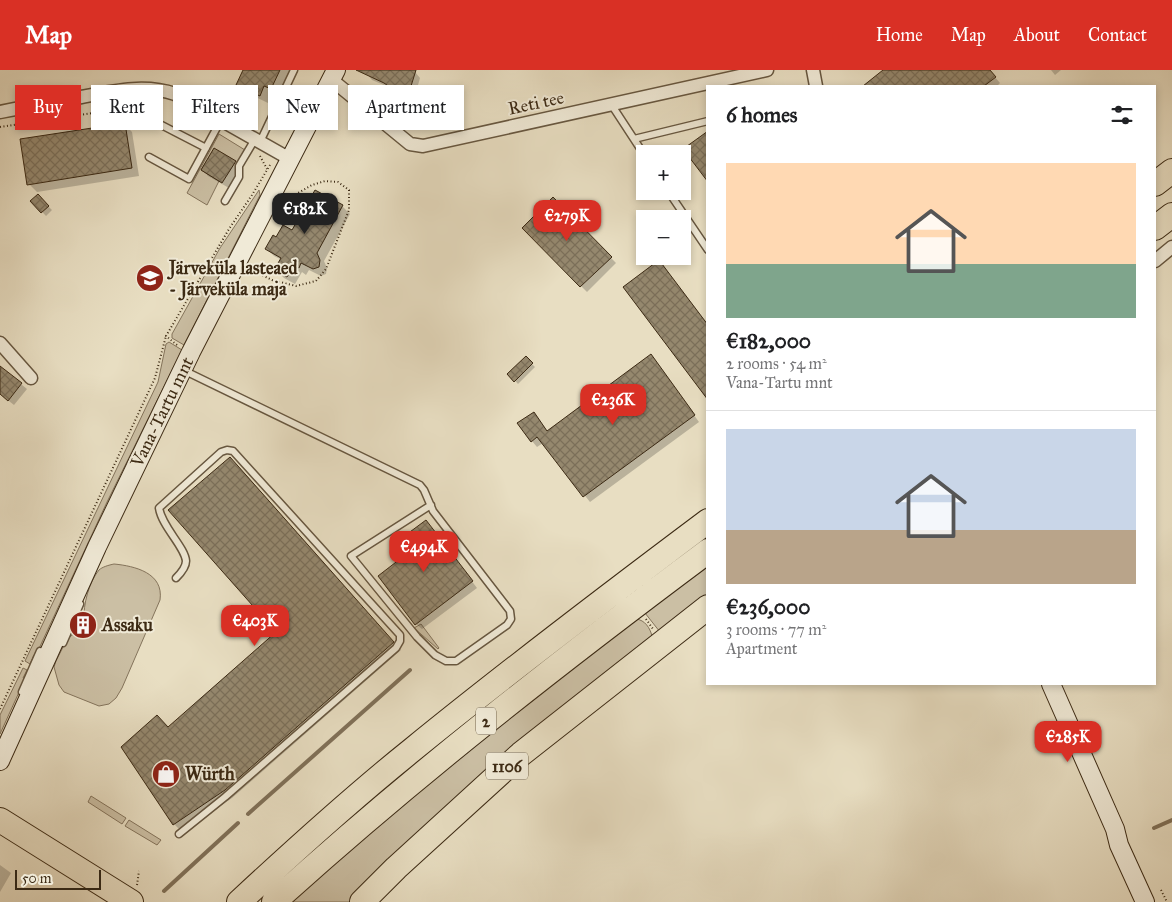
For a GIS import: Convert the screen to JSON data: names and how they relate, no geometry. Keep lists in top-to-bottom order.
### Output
{
  "streets": {
    "highway": ["2", "1106"],
    "street": ["Reti tee", "Vana-Tartu mnt"]
  },
  "crossings": [
    ["Reti tee", "Vana-Tartu mnt"]
  ],
  "places": {
    "school or university": ["Järveküla lasteaed - Järveküla maja"],
    "building": ["Assaku"],
    "shop": ["Würth"]
  },
  "scale_bar": "50 m",
  "page": {
    "header": "Map",
    "nav": [
      "Home",
      "Map",
      "About",
      "Contact"
    ],
    "chip": [
      "Buy",
      "Rent",
      "Filters",
      "New",
      "Apartment"
    ],
    "heading": "6 homes",
    "map_buttons": ["+", "−"],
    "list": [
      {
        "name": "€182,000",
        "note": "2 rooms · 54 m² · Vana-Tartu mnt"
      },
      {
        "name": "€236,000",
        "note": "3 rooms · 77 m² · Apartment"
      }
    ],
    "price": [
      "€182K",
      "€279K",
      "€236K",
      "€494K",
      "€403K",
      "€285K"
    ],
    "scale": "50 m"
  }
}
